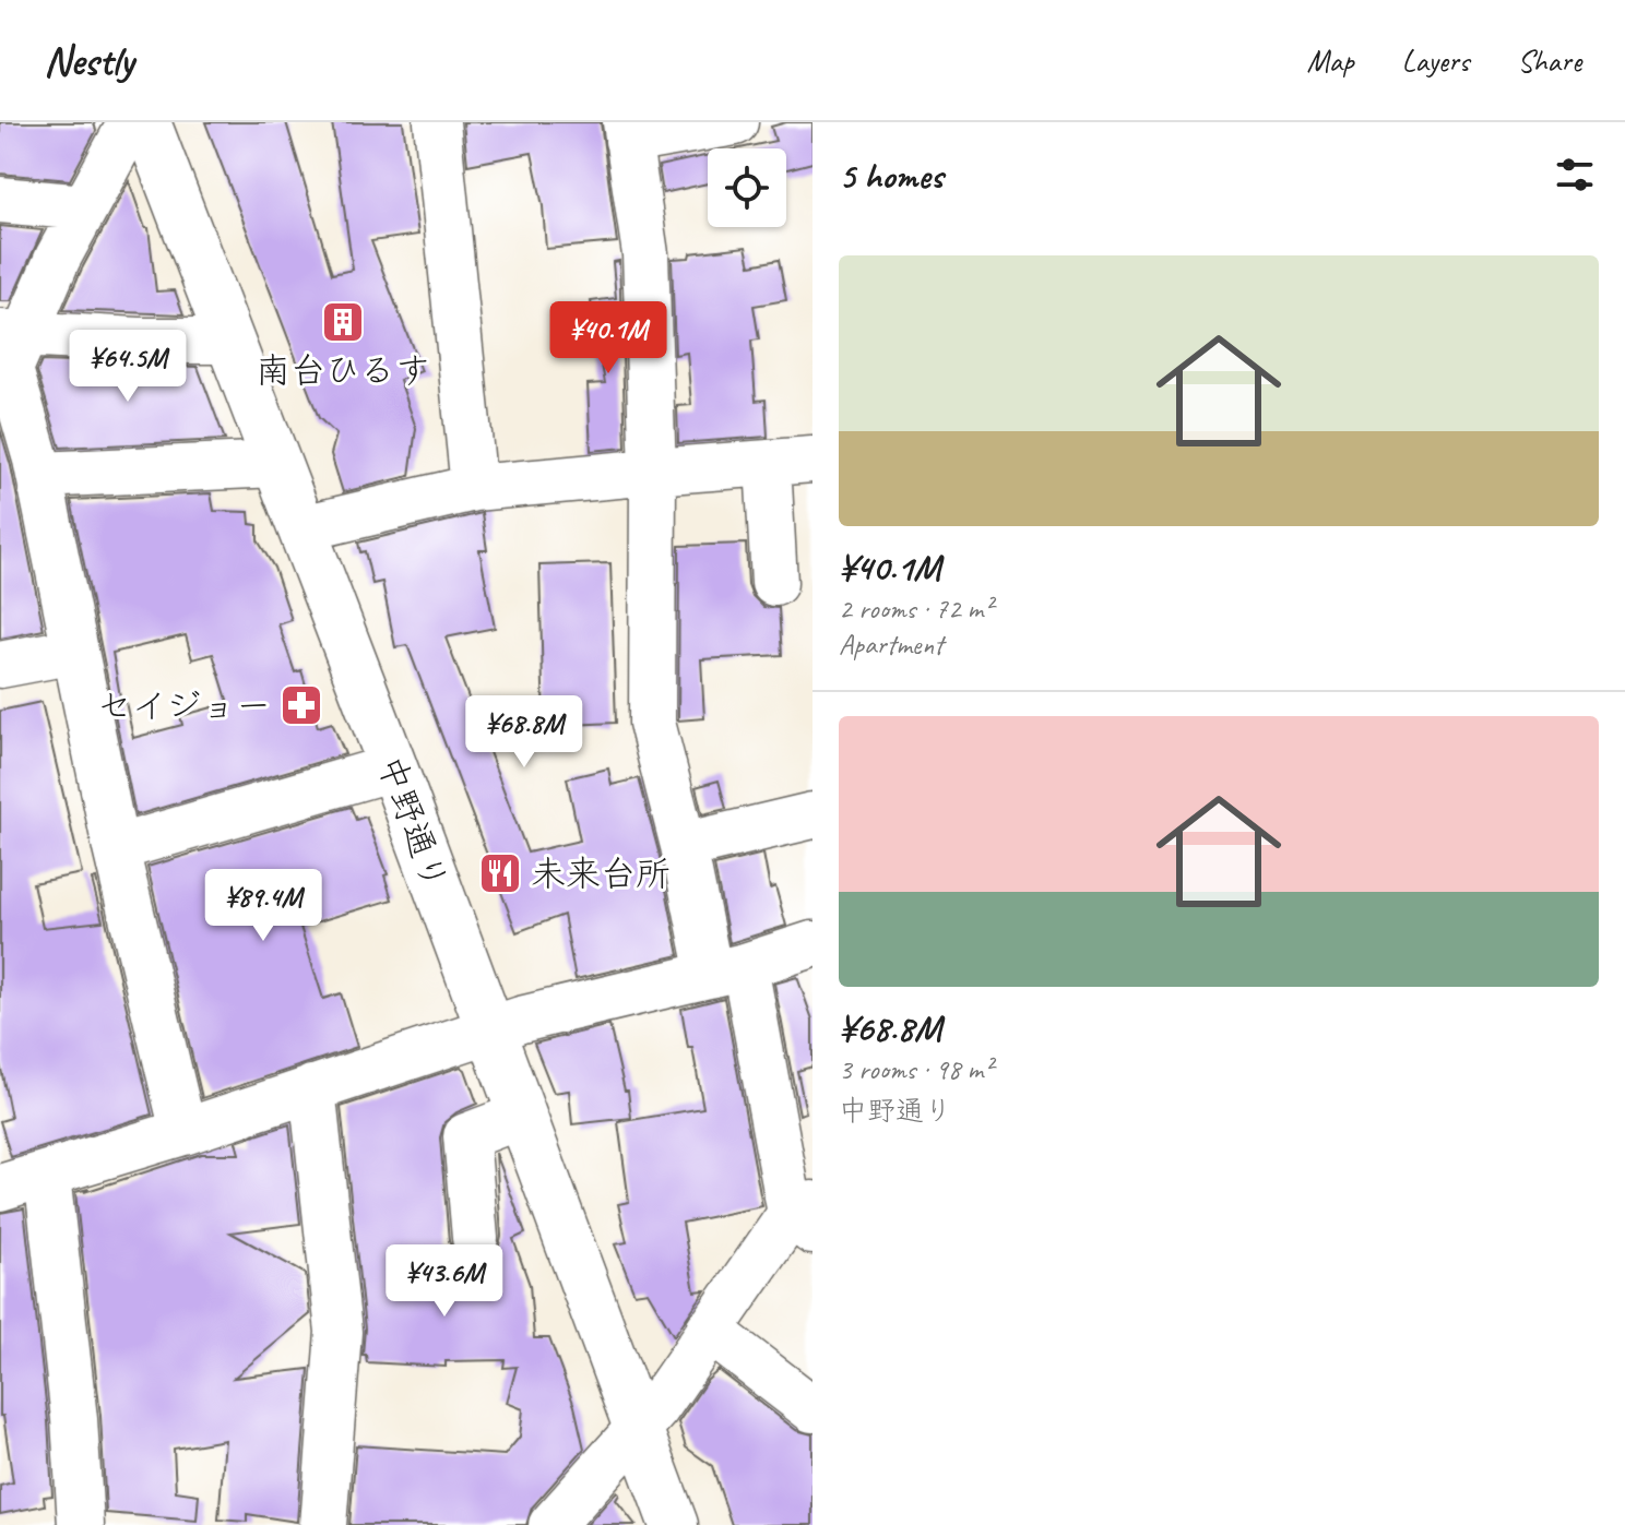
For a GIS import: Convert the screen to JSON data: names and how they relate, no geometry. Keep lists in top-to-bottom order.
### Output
{
  "streets": {
    "main road": ["中野通り"]
  },
  "places": {
    "building": ["南台ひるす"],
    "pharmacy": ["セイジョー"],
    "restaurant": ["未来台所"]
  },
  "page": {
    "header": "Nestly",
    "nav": ["Map", "Layers", "Share"],
    "heading": "5 homes",
    "list": [
      {
        "name": "¥40.1M",
        "note": "2 rooms · 72 m² · Apartment"
      },
      {
        "name": "¥68.8M",
        "note": "3 rooms · 98 m² · 中野通り"
      }
    ],
    "price": [
      "¥40.1M",
      "¥64.5M",
      "¥68.8M",
      "¥89.4M",
      "¥43.6M"
    ]
  }
}
